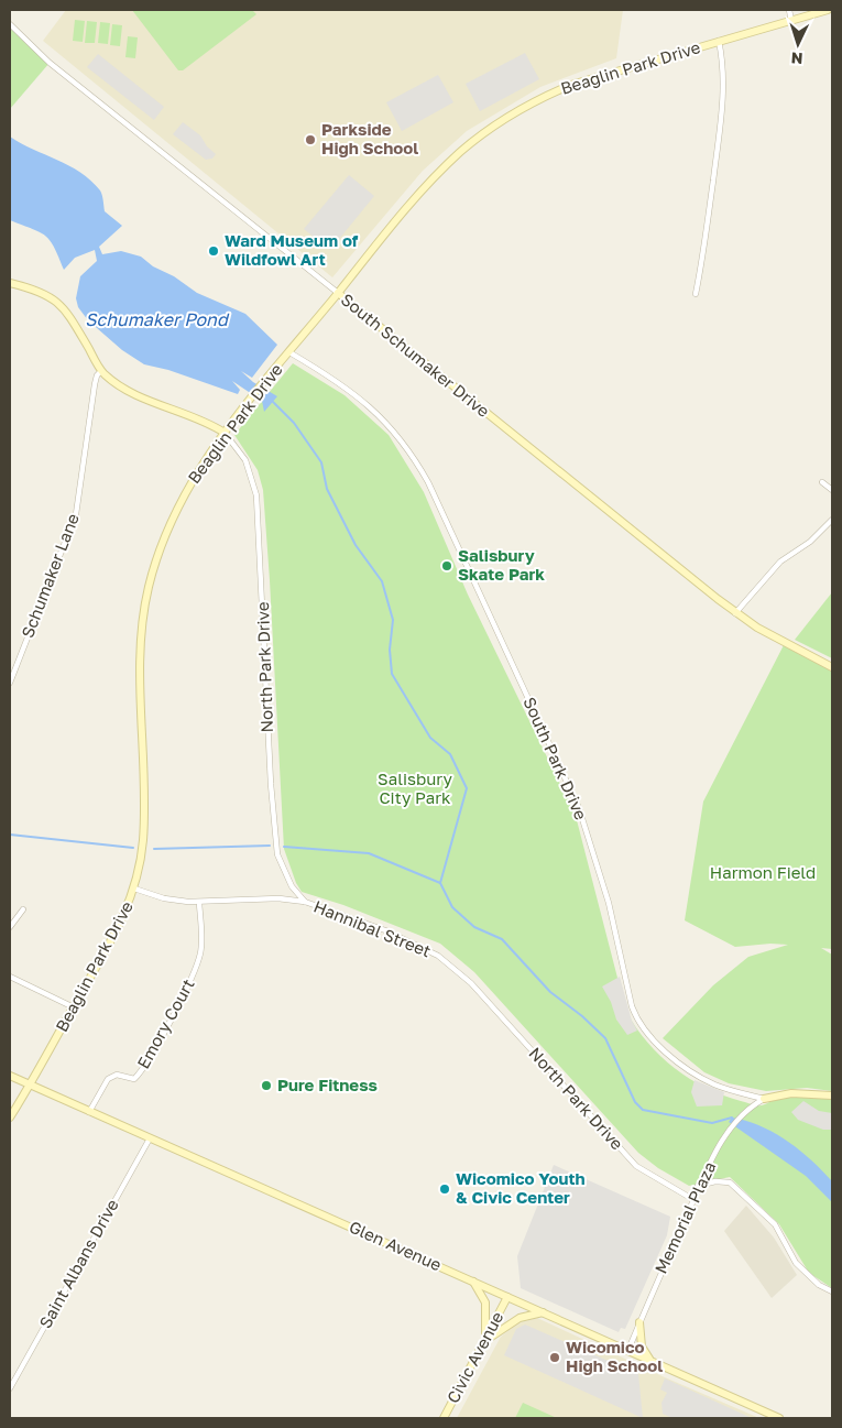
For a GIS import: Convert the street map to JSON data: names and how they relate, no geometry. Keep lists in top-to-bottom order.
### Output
{
  "streets": {
    "street": [
      "Beaglin Park Drive",
      "South Schumaker Drive",
      "Schumaker Lane",
      "North Park Drive",
      "South Park Drive",
      "Hannibal Street",
      "Emory Court",
      "Memorial Plaza",
      "Glen Avenue",
      "Saint Albans Drive",
      "Civic Avenue"
    ]
  },
  "crossings": [
    ["Beaglin Park Drive", "South Schumaker Drive"],
    ["Beaglin Park Drive", "North Park Drive"],
    ["Beaglin Park Drive", "South Park Drive"],
    ["Beaglin Park Drive", "Hannibal Street"],
    ["Beaglin Park Drive", "Glen Avenue"],
    ["North Park Drive", "Hannibal Street"],
    ["North Park Drive", "Memorial Plaza"],
    ["South Park Drive", "Memorial Plaza"],
    ["Hannibal Street", "Emory Court"],
    ["Emory Court", "Glen Avenue"],
    ["Memorial Plaza", "Glen Avenue"],
    ["Glen Avenue", "Saint Albans Drive"],
    ["Glen Avenue", "Civic Avenue"]
  ],
  "water": ["Schumaker Pond"],
  "parks": ["Salisbury City Park", "Harmon Field"],
  "places": [
    "Parkside High School",
    "Ward Museum of Wildfowl Art",
    "Salisbury Skate Park",
    "Pure Fitness",
    "Wicomico Youth & Civic Center",
    "Wicomico High School"
  ],
  "north": "bottom"
}
